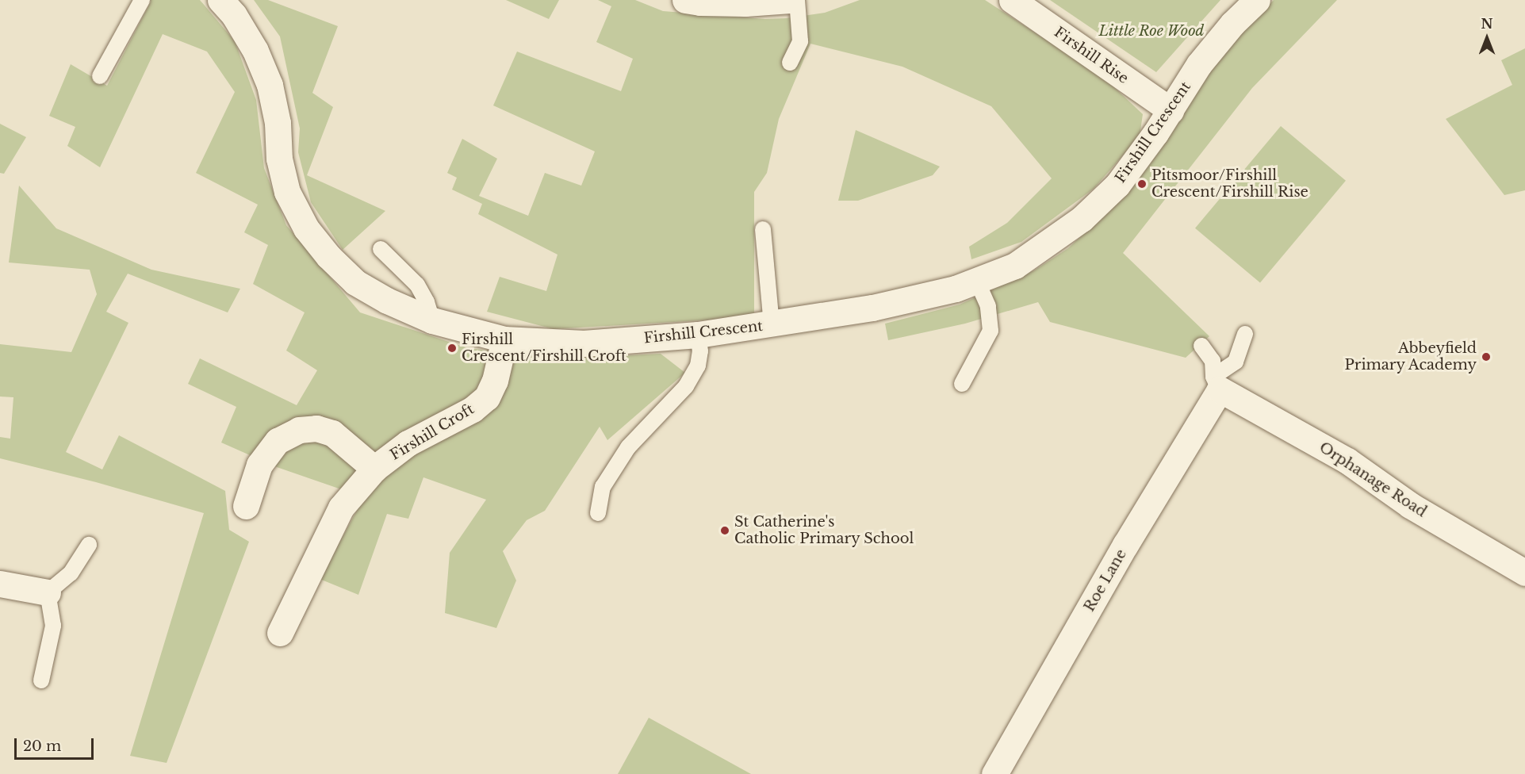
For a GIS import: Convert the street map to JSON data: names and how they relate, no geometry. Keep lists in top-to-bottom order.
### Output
{
  "streets": {
    "street": [
      "Firshill Rise",
      "Firshill Crescent",
      "Firshill Croft",
      "Orphanage Road",
      "Roe Lane"
    ]
  },
  "crossings": [
    ["Firshill Rise", "Firshill Crescent"],
    ["Firshill Crescent", "Firshill Croft"],
    ["Orphanage Road", "Roe Lane"]
  ],
  "parks": ["Little Roe Wood"],
  "places": [
    "Pitsmoor/Firshill Crescent/Firshill Rise",
    "Firshill Crescent/Firshill Croft",
    "Abbeyfield Primary Academy",
    "St Catherine's Catholic Primary School"
  ],
  "scale_bar": "20 m",
  "north": "top"
}
